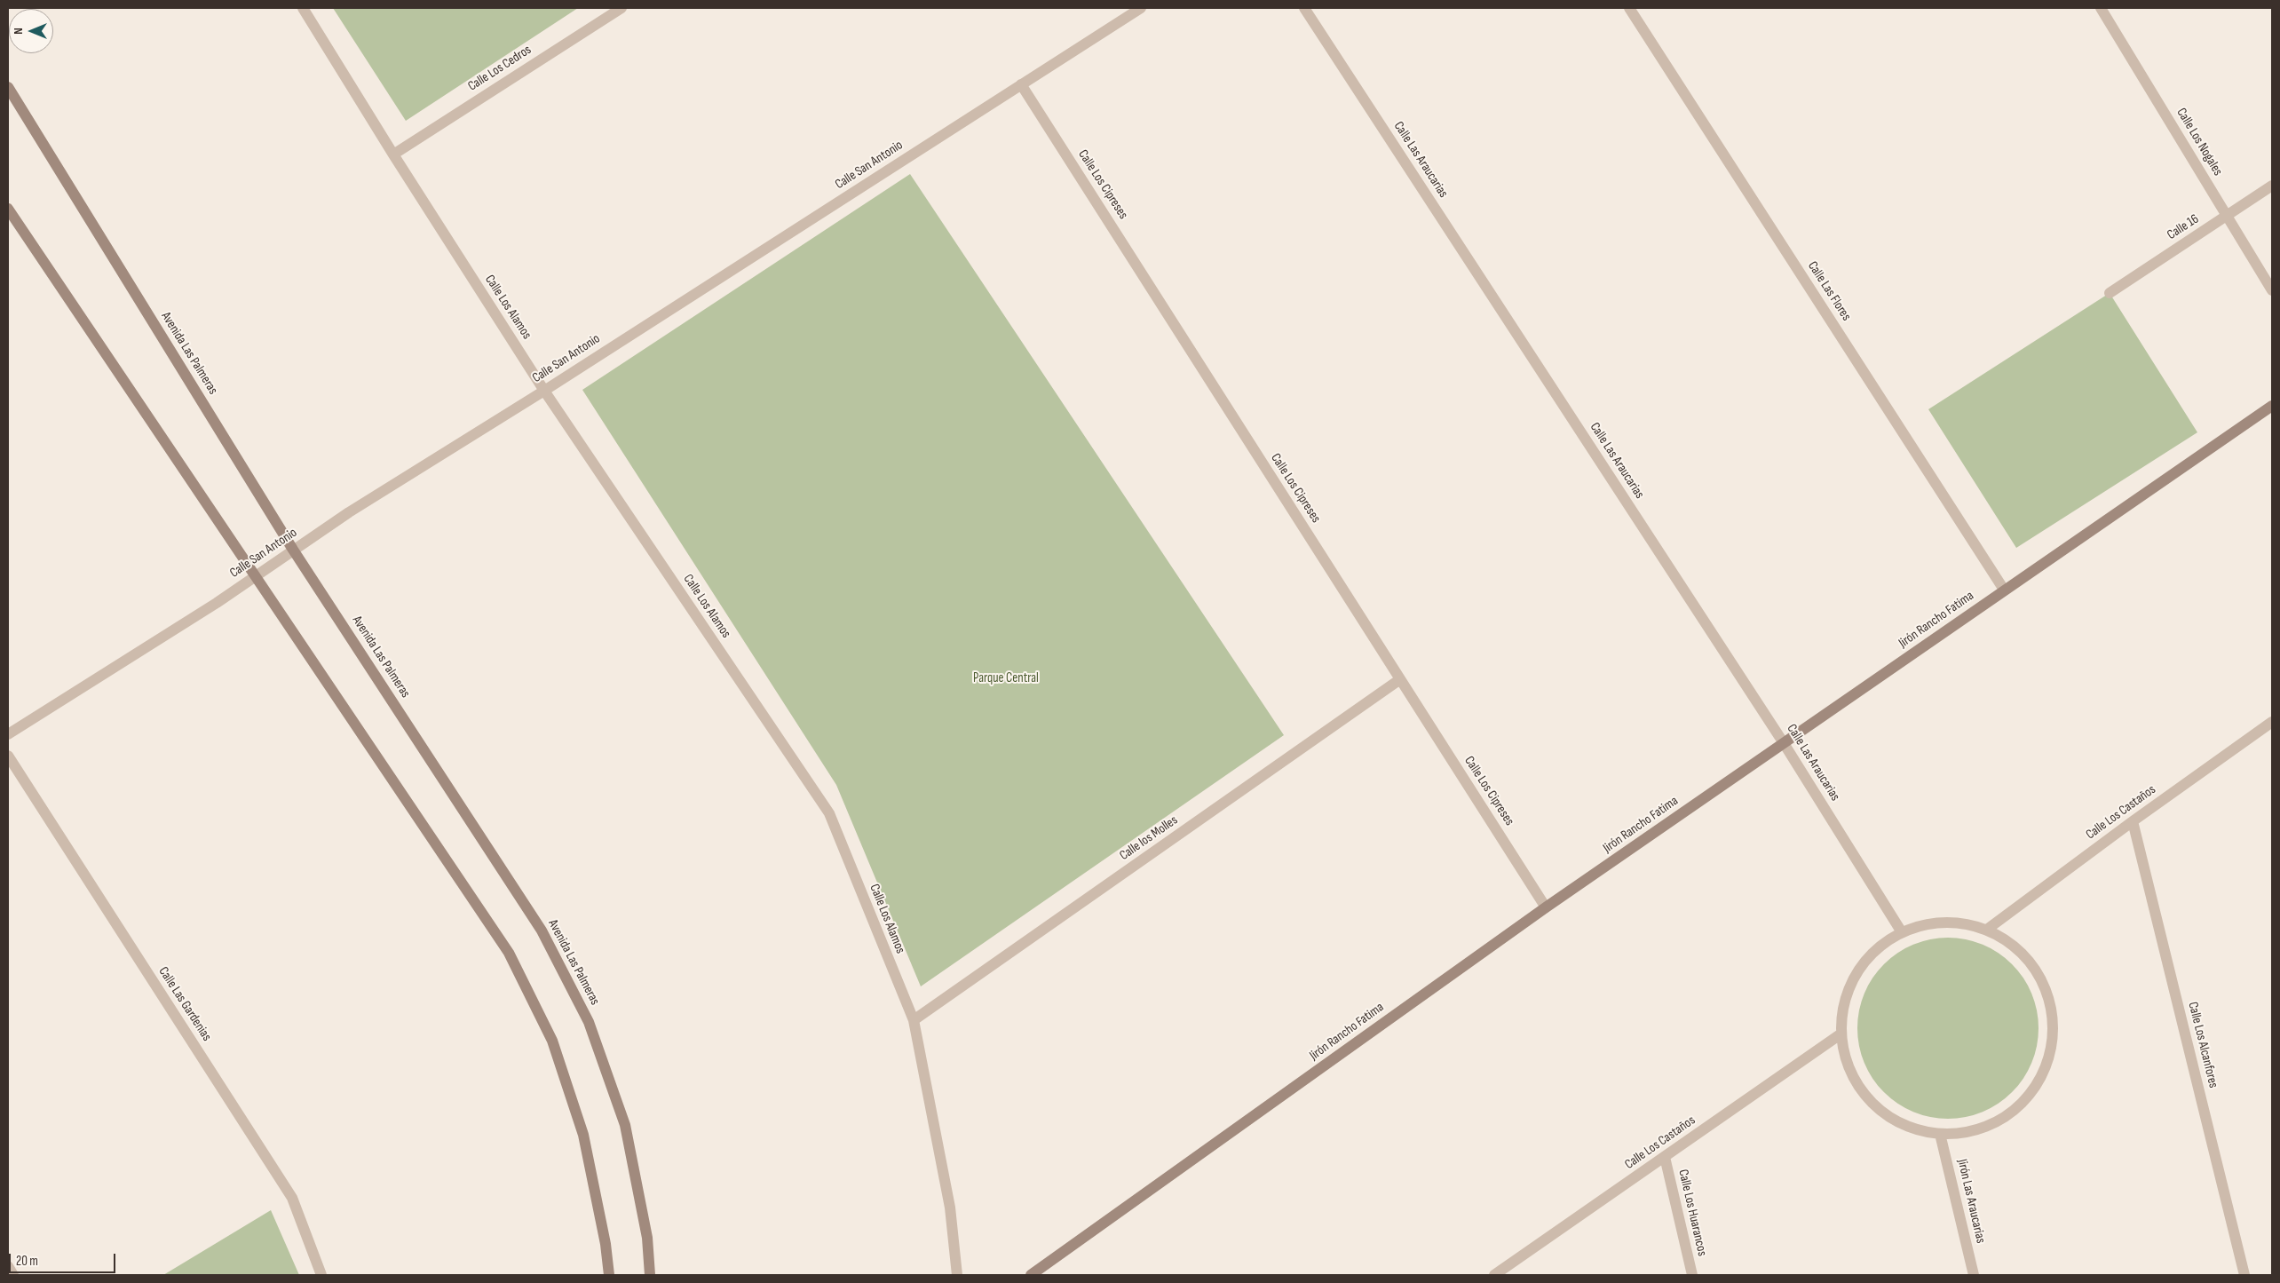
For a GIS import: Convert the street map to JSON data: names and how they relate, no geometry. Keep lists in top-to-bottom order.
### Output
{
  "streets": {
    "street": [
      "Calle Los Cedros",
      "Calle Los Nogales",
      "Calle Las Araucarias",
      "Calle San Antonio",
      "Calle Los Cipreses",
      "Calle 16",
      "Calle Las Flores",
      "Calle Los Alamos",
      "Avenida Las Palmeras",
      "Jirón Rancho Fatima",
      "Calle Los Castaños",
      "Calle los Molles",
      "Calle Las Gardenias",
      "Calle Los Alcanfores",
      "Jirón Las Araucarias",
      "Calle Los Huarancos"
    ]
  },
  "crossings": [
    ["Calle Los Cedros", "Calle Los Alamos"],
    ["Calle Los Nogales", "Calle 16"],
    ["Calle Las Araucarias", "Jirón Rancho Fatima"],
    ["Calle San Antonio", "Calle Los Cipreses"],
    ["Calle San Antonio", "Calle Los Alamos"],
    ["Calle San Antonio", "Avenida Las Palmeras"],
    ["Calle Los Cipreses", "Jirón Rancho Fatima"],
    ["Calle Los Cipreses", "Calle los Molles"],
    ["Calle Las Flores", "Jirón Rancho Fatima"],
    ["Calle Los Alamos", "Calle los Molles"],
    ["Calle Los Castaños", "Calle Los Alcanfores"],
    ["Calle Los Castaños", "Calle Los Huarancos"]
  ],
  "parks": ["Parque Central"],
  "scale_bar": "20 m",
  "north": "left"
}
